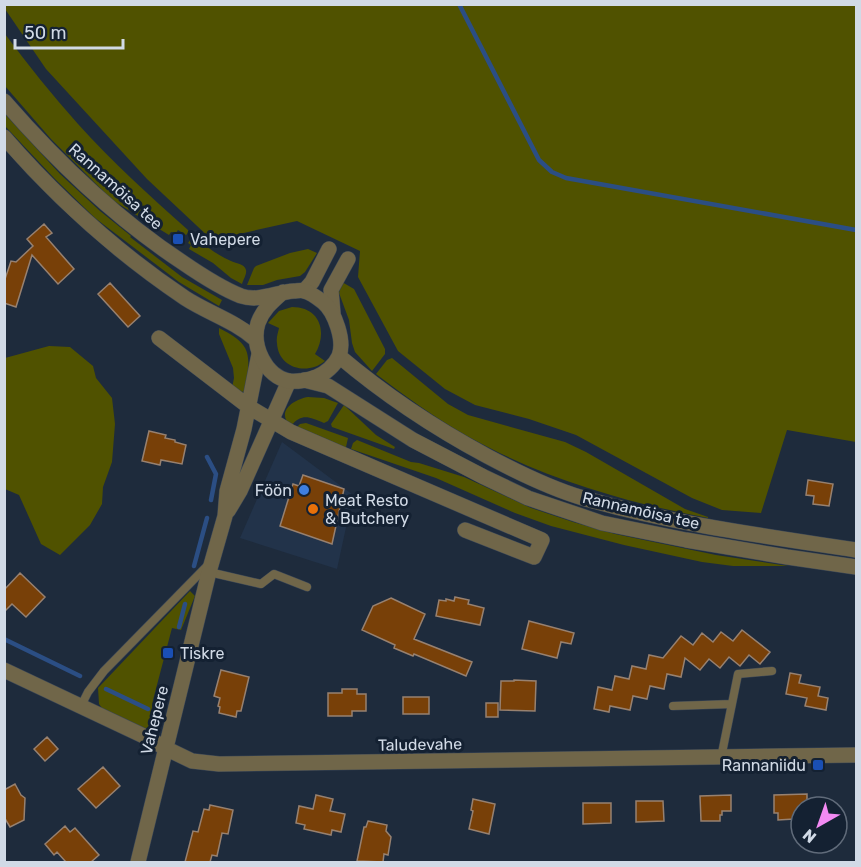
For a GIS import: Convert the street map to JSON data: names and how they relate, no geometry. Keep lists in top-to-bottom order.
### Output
{
  "streets": {
    "street": ["Rannamõisa tee", "Vahepere", "Taludevahe"]
  },
  "crossings": [
    ["Rannamõisa tee", "Vahepere"],
    ["Vahepere", "Taludevahe"]
  ],
  "places": {
    "transit": ["Vahepere", "Tiskre", "Rannaniidu"],
    "other": ["Föön", "Meat Resto & Butchery"]
  },
  "scale_bar": "50 m",
  "north": "bottom left"
}
